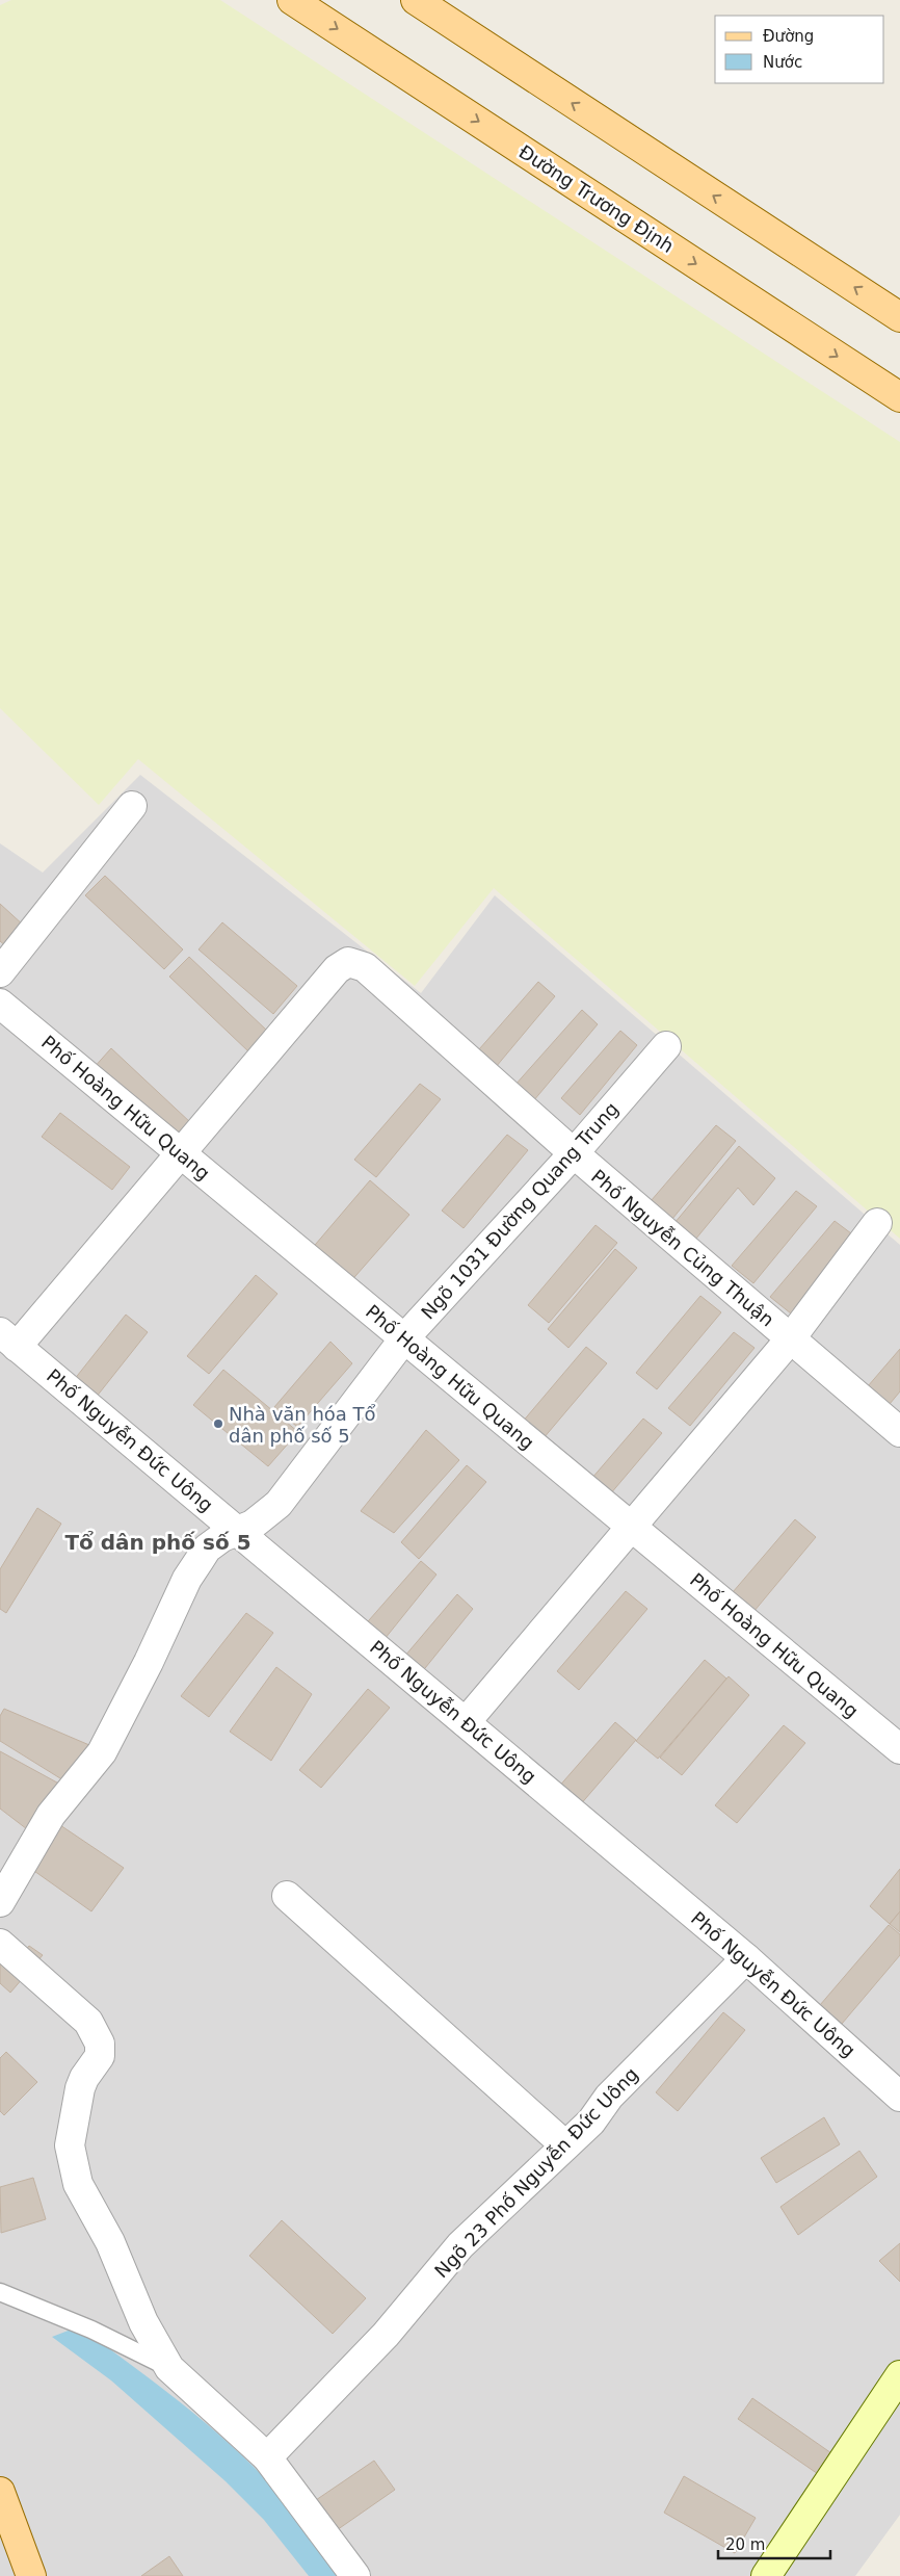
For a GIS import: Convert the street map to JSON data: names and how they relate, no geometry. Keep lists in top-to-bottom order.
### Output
{
  "streets": {
    "main road": ["Đường Trương Định"],
    "street": [
      "Phố Hoàng Hữu Quang",
      "Ngõ 1031 Đường Quang Trung",
      "Phố Nguyễn Củng Thuận",
      "Phố Nguyễn Đức Uông",
      "Ngõ 23 Phố Nguyễn Đức Uông"
    ]
  },
  "crossings": [
    ["Phố Hoàng Hữu Quang", "Ngõ 1031 Đường Quang Trung"],
    ["Phố Hoàng Hữu Quang", "Phố Nguyễn Củng Thuận"],
    ["Ngõ 1031 Đường Quang Trung", "Phố Nguyễn Củng Thuận"],
    ["Ngõ 1031 Đường Quang Trung", "Phố Nguyễn Đức Uông"],
    ["Phố Nguyễn Đức Uông", "Ngõ 23 Phố Nguyễn Đức Uông"]
  ],
  "districts": ["Tổ dân phố số 5"],
  "places": ["Nhà văn hóa Tổ dân phố số 5"],
  "legend": ["Đường", "Nước"],
  "scale_bar": "20 m"
}
